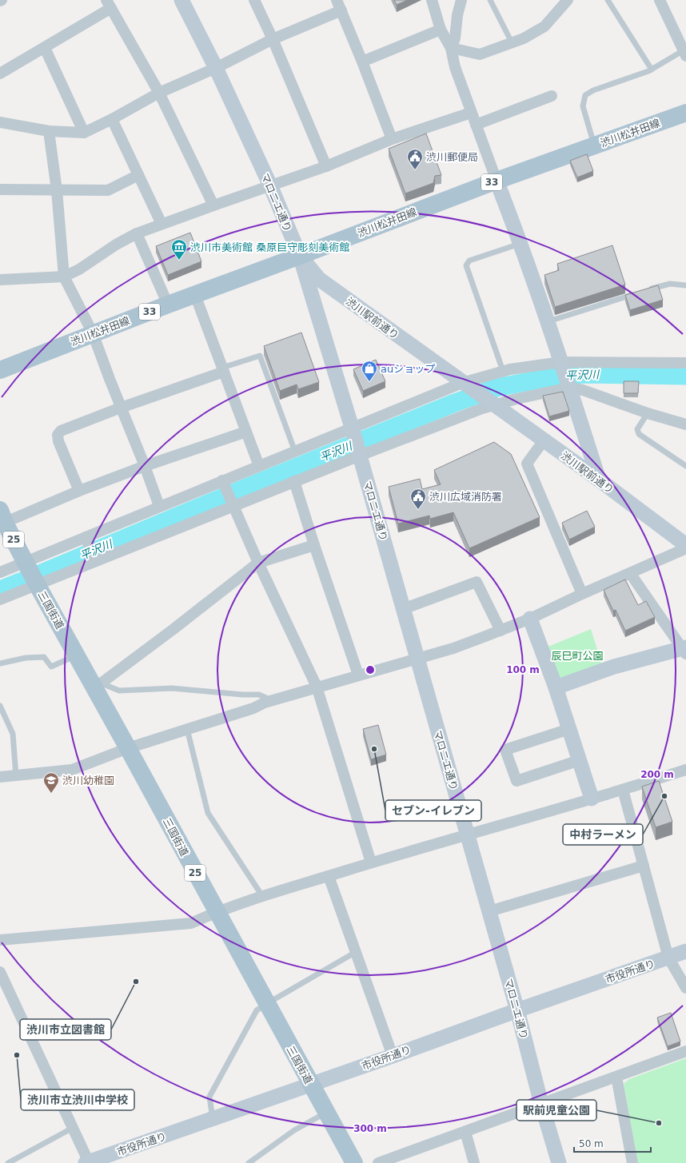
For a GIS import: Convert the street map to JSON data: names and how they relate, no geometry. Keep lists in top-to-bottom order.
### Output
{
  "streets": {
    "main road": [
      "渋川松井田線",
      "33",
      "25",
      "三国街道"
    ],
    "street": ["マロニエ通り", "渋川駅前通り", "市役所通り"]
  },
  "crossings": [
    ["渋川松井田線", "マロニエ通り"],
    ["渋川松井田線", "渋川駅前通り"],
    ["マロニエ通り", "渋川駅前通り"],
    ["マロニエ通り", "市役所通り"],
    ["三国街道", "市役所通り"]
  ],
  "water": ["平沢川"],
  "parks": ["辰巳町公園"],
  "places": {
    "public building": ["渋川郵便局", "渋川広域消防署"],
    "museum": ["渋川市美術館 桑原巨守彫刻美術館"],
    "shop": ["auショップ"],
    "other": [
      "セブン-イレブン",
      "中村ラーメン",
      "渋川市立図書館",
      "渋川市立渋川中学校",
      "駅前児童公園"
    ],
    "school or university": ["渋川幼稚園"]
  },
  "scale_bar": "50 m",
  "rings": ["100 m", "200 m", "300 m"]
}
